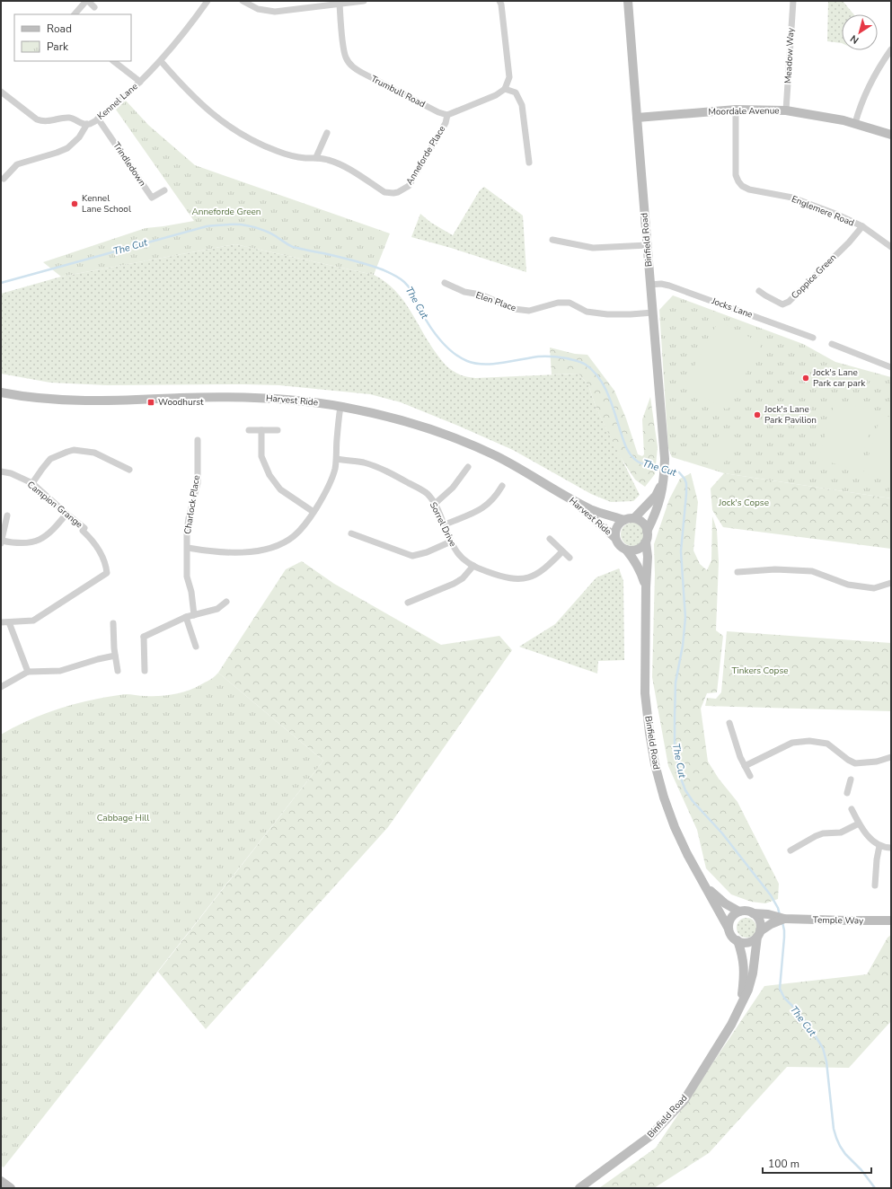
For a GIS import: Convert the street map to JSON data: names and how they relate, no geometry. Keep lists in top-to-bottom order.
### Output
{
  "streets": {
    "main road": [
      "Moordale Avenue",
      "Binfield Road",
      "Harvest Ride",
      "Temple Way"
    ],
    "street": [
      "Meadow Way",
      "Trumbull Road",
      "Kennel Lane",
      "Anneforde Place",
      "Trindledown",
      "Englemere Road",
      "Coppice Green",
      "Elen Place",
      "Jocks Lane",
      "Campion Grange",
      "Charlock Place",
      "Sorrel Drive"
    ]
  },
  "crossings": [
    ["Meadow Way", "Moordale Avenue"],
    ["Trumbull Road", "Anneforde Place"],
    ["Kennel Lane", "Anneforde Place"],
    ["Kennel Lane", "Trindledown"],
    ["Moordale Avenue", "Englemere Road"],
    ["Moordale Avenue", "Binfield Road"],
    ["Englemere Road", "Coppice Green"],
    ["Binfield Road", "Elen Place"],
    ["Binfield Road", "Jocks Lane"],
    ["Binfield Road", "Harvest Ride"],
    ["Binfield Road", "Temple Way"]
  ],
  "water": ["The Cut"],
  "parks": [
    "Anneforde Green",
    "Jock's Copse",
    "Tinkers Copse",
    "Cabbage Hill"
  ],
  "places": {
    "other": ["Kennel Lane School", "Jock's Lane Park car park", "Jock's Lane Park Pavilion"],
    "transit": ["Woodhurst"]
  },
  "legend": ["Road", "Park"],
  "scale_bar": "100 m",
  "north": "bottom left"
}
